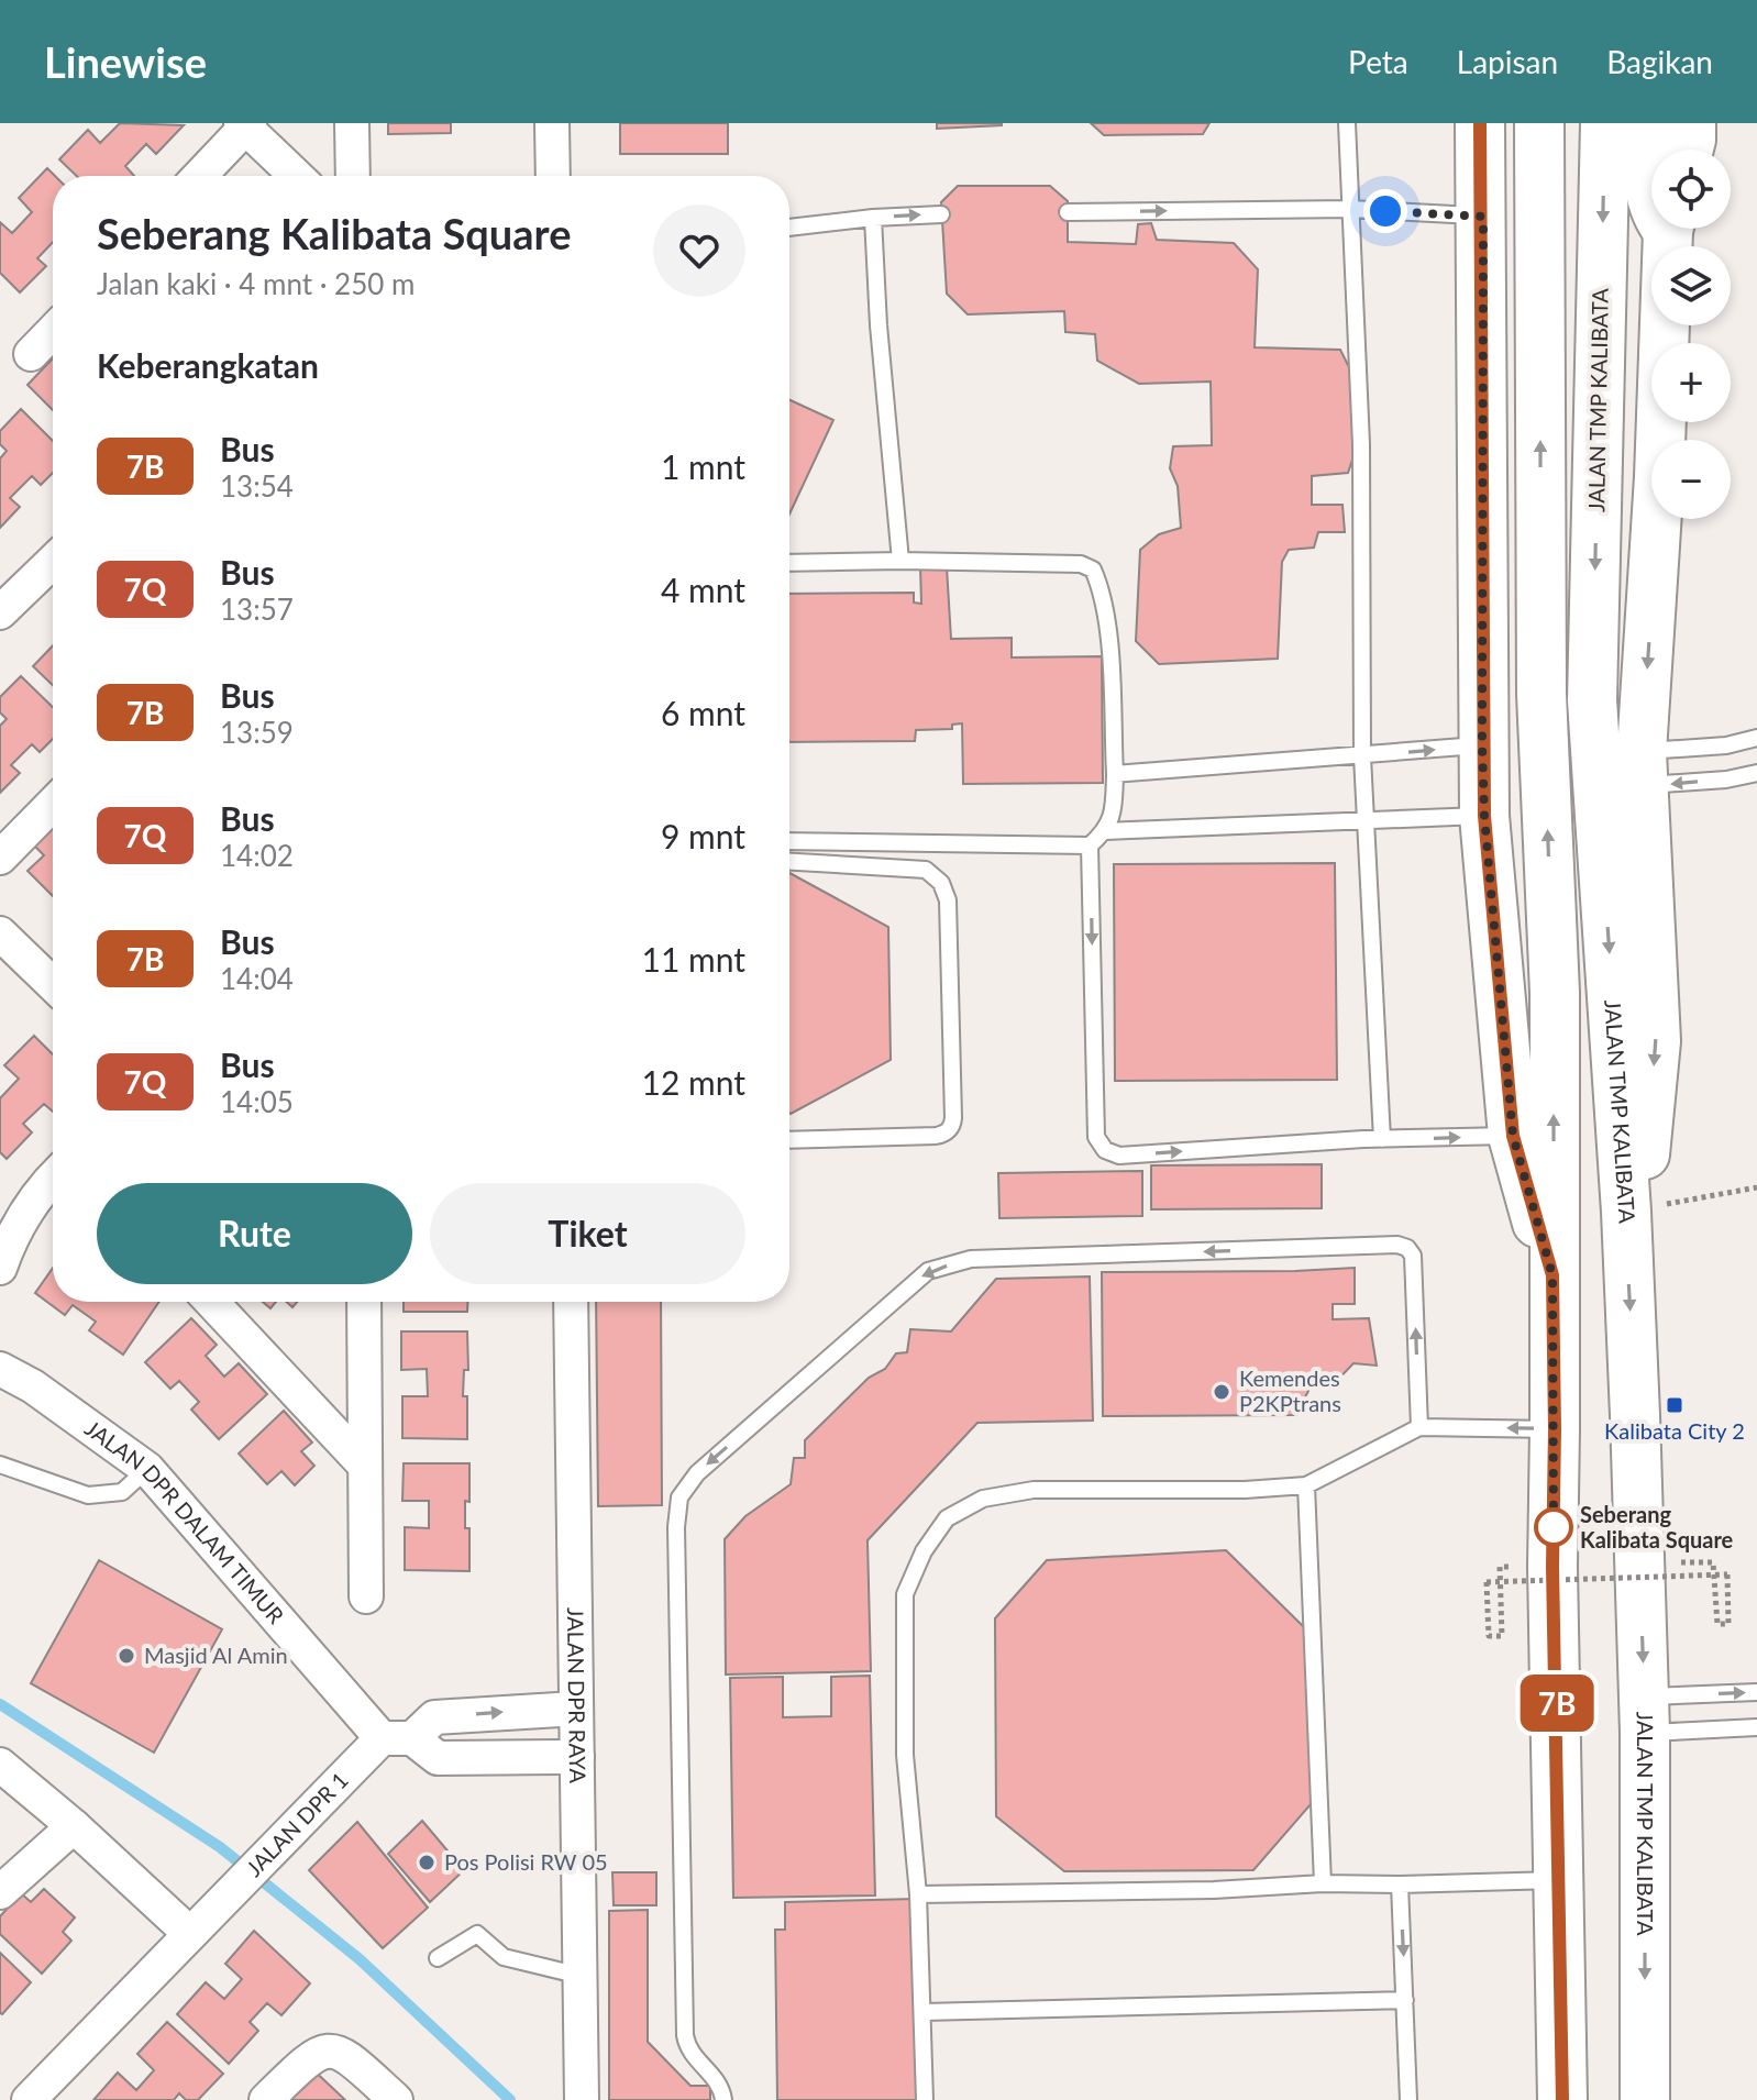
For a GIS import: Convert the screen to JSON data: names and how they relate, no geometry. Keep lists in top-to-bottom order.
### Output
{
  "streets": {
    "main road": ["JALAN TMP KALIBATA"],
    "street": ["JALAN DPR DALAM TIMUR", "JALAN DPR RAYA", "JALAN DPR 1"]
  },
  "crossings": [
    ["JALAN DPR DALAM TIMUR", "JALAN DPR 1"],
    ["JALAN DPR RAYA", "JALAN DPR 1"]
  ],
  "places": {
    "other": [
      "Kemendes P2KPtrans",
      "Seberang Kalibata Square",
      "Masjid Al Amin",
      "Pos Polisi RW 05"
    ],
    "transit": ["Kalibata City 2"]
  },
  "lines": ["bus line 7B"],
  "page": {
    "header": "Linewise",
    "nav": ["Peta", "Lapisan", "Bagikan"],
    "on_map": "7B",
    "map_buttons": ["+", "−"],
    "heading": [
      ["Seberang Kalibata Square", "Jalan kaki · 4 mnt · 250 m"],
      "Keberangkatan"
    ],
    "list": [
      {
        "mark": "7B",
        "name": "Bus",
        "note": "13:54",
        "value": "1 mnt"
      },
      {
        "mark": "7Q",
        "name": "Bus",
        "note": "13:57",
        "value": "4 mnt"
      },
      {
        "mark": "7B",
        "name": "Bus",
        "note": "13:59",
        "value": "6 mnt"
      },
      {
        "mark": "7Q",
        "name": "Bus",
        "note": "14:02",
        "value": "9 mnt"
      },
      {
        "mark": "7B",
        "name": "Bus",
        "note": "14:04",
        "value": "11 mnt"
      },
      {
        "mark": "7Q",
        "name": "Bus",
        "note": "14:05",
        "value": "12 mnt"
      }
    ],
    "buttons": ["Rute", "Tiket"]
  }
}
